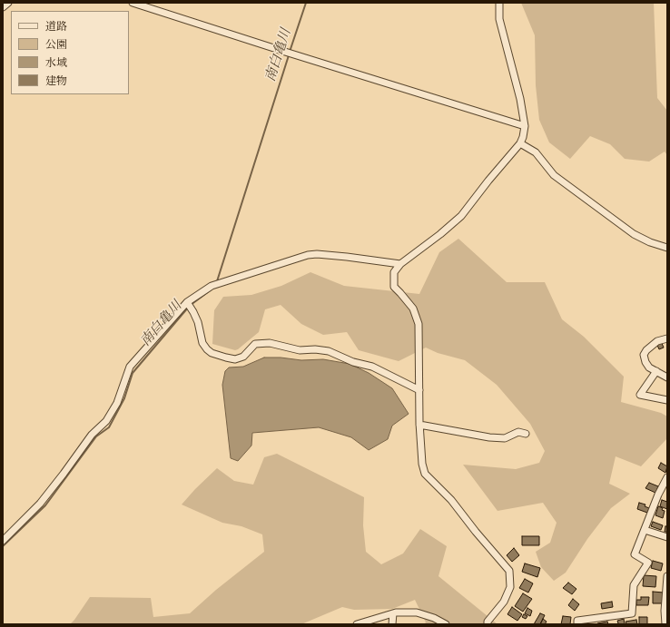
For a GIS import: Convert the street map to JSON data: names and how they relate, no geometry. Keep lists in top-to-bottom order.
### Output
{
  "water": ["南白亀川"],
  "legend": [
    "道路",
    "公園",
    "水域",
    "建物"
  ]
}
